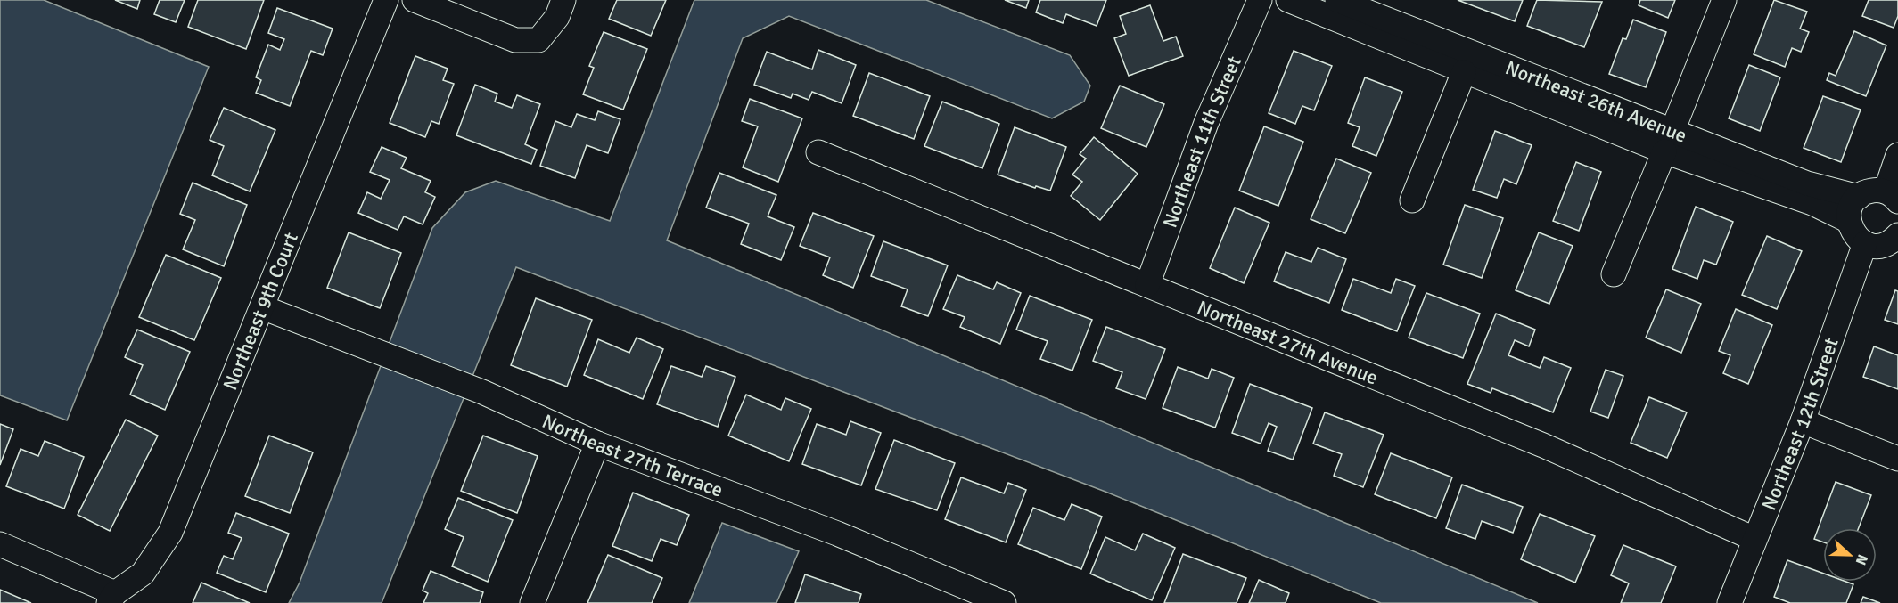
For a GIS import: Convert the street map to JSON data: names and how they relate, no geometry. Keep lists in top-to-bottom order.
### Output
{
  "streets": {
    "street": [
      "Northeast 26th Avenue",
      "Northeast 11th Street",
      "Northeast 9th Court",
      "Northeast 27th Avenue",
      "Northeast 12th Street",
      "Northeast 27th Terrace"
    ]
  },
  "crossings": [
    ["Northeast 11th Street", "Northeast 27th Avenue"],
    ["Northeast 9th Court", "Northeast 27th Terrace"],
    ["Northeast 27th Avenue", "Northeast 12th Street"]
  ],
  "north": "right"
}
